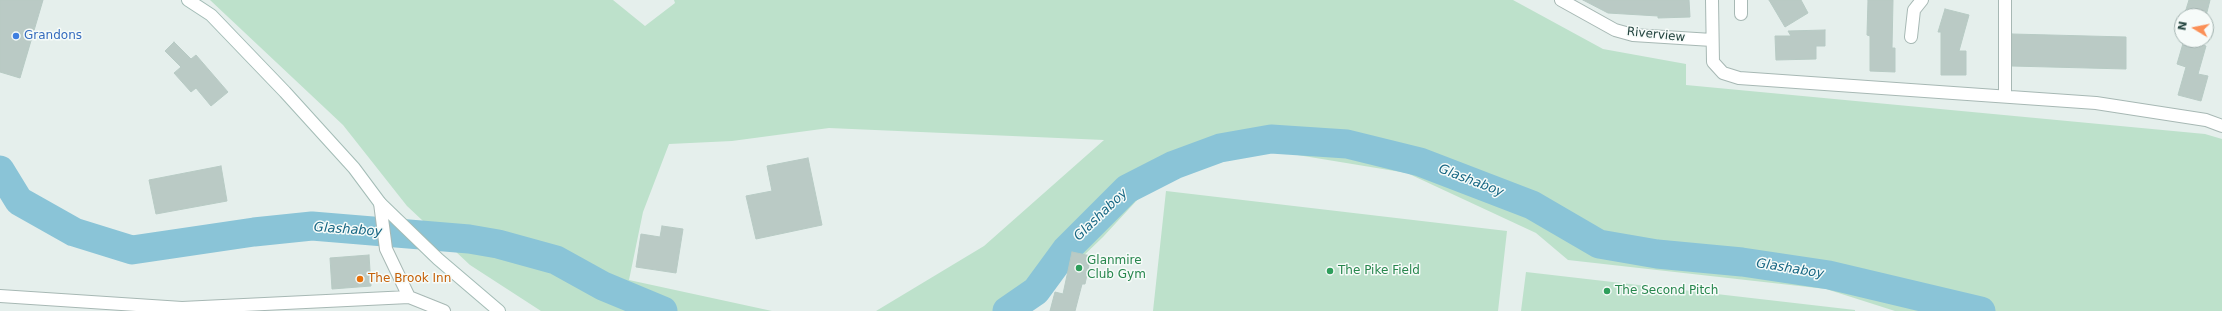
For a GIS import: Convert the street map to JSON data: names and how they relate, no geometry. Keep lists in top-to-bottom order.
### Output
{
  "streets": {
    "street": ["Riverview"]
  },
  "water": ["Glashaboy"],
  "places": [
    "Grandons",
    "Glanmire Club Gym",
    "The Pike Field",
    "The Brook Inn",
    "The Second Pitch"
  ],
  "north": "left"
}
